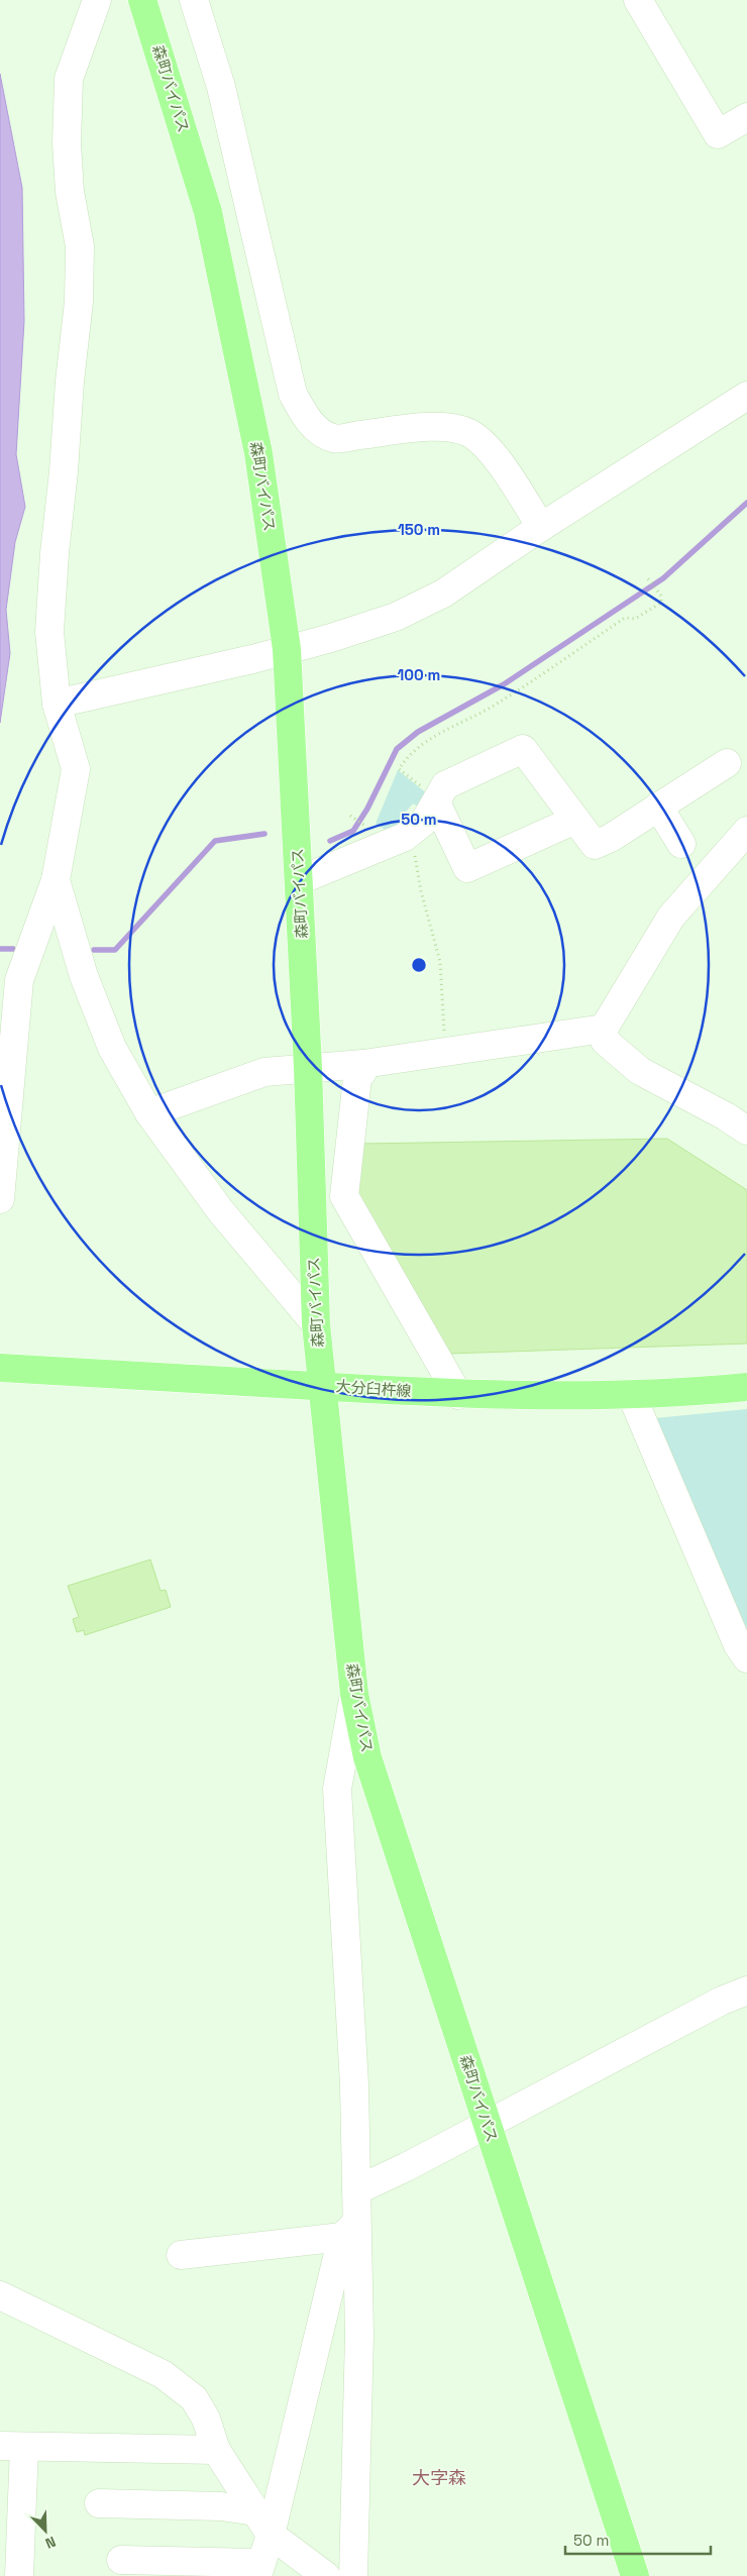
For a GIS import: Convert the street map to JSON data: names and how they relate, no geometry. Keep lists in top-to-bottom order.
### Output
{
  "streets": {
    "main road": ["森町バイパス", "大分臼杵線"]
  },
  "crossings": [
    ["森町バイパス", "大分臼杵線"]
  ],
  "districts": ["大字森"],
  "scale_bar": "50 m",
  "north": "bottom right",
  "rings": ["150 m", "100 m", "50 m"]
}
